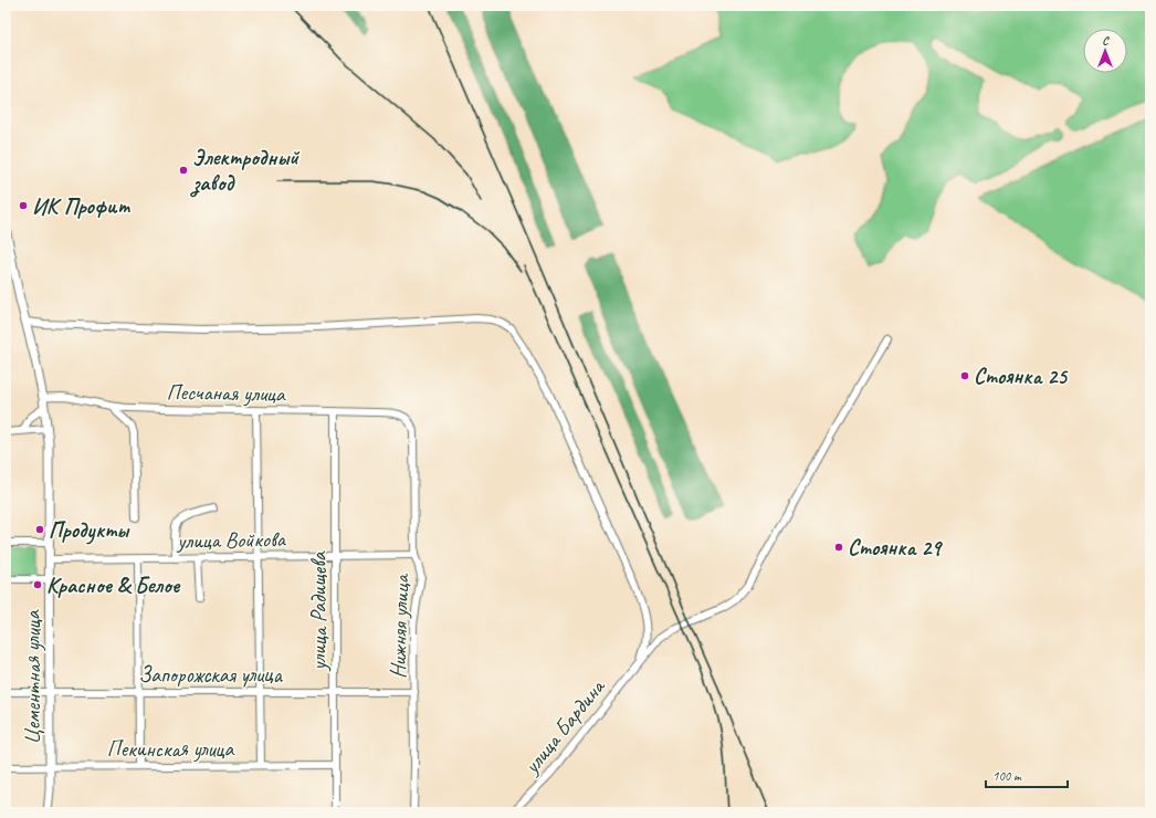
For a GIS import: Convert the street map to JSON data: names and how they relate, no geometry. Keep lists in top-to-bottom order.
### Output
{
  "streets": {
    "main road": ["Цементная улица"],
    "street": [
      "Песчаная улица",
      "улица Войкова",
      "улица Радищева",
      "Нижняя улица",
      "Запорожская улица",
      "улица Бардина",
      "Пекинская улица"
    ]
  },
  "crossings": [
    ["Песчаная улица", "улица Радищева"],
    ["Песчаная улица", "Нижняя улица"],
    ["Песчаная улица", "Цементная улица"],
    ["улица Войкова", "улица Радищева"],
    ["улица Войкова", "Нижняя улица"],
    ["улица Войкова", "Цементная улица"],
    ["улица Радищева", "Запорожская улица"],
    ["улица Радищева", "Пекинская улица"],
    ["Нижняя улица", "Запорожская улица"],
    ["Запорожская улица", "Цементная улица"],
    ["Цементная улица", "Пекинская улица"]
  ],
  "places": [
    "Электродный завод",
    "ИК Профит",
    "Стоянка 25",
    "Продукты",
    "Стоянка 29",
    "Красное & Белое"
  ],
  "scale_bar": "100 m",
  "north": "top"
}
